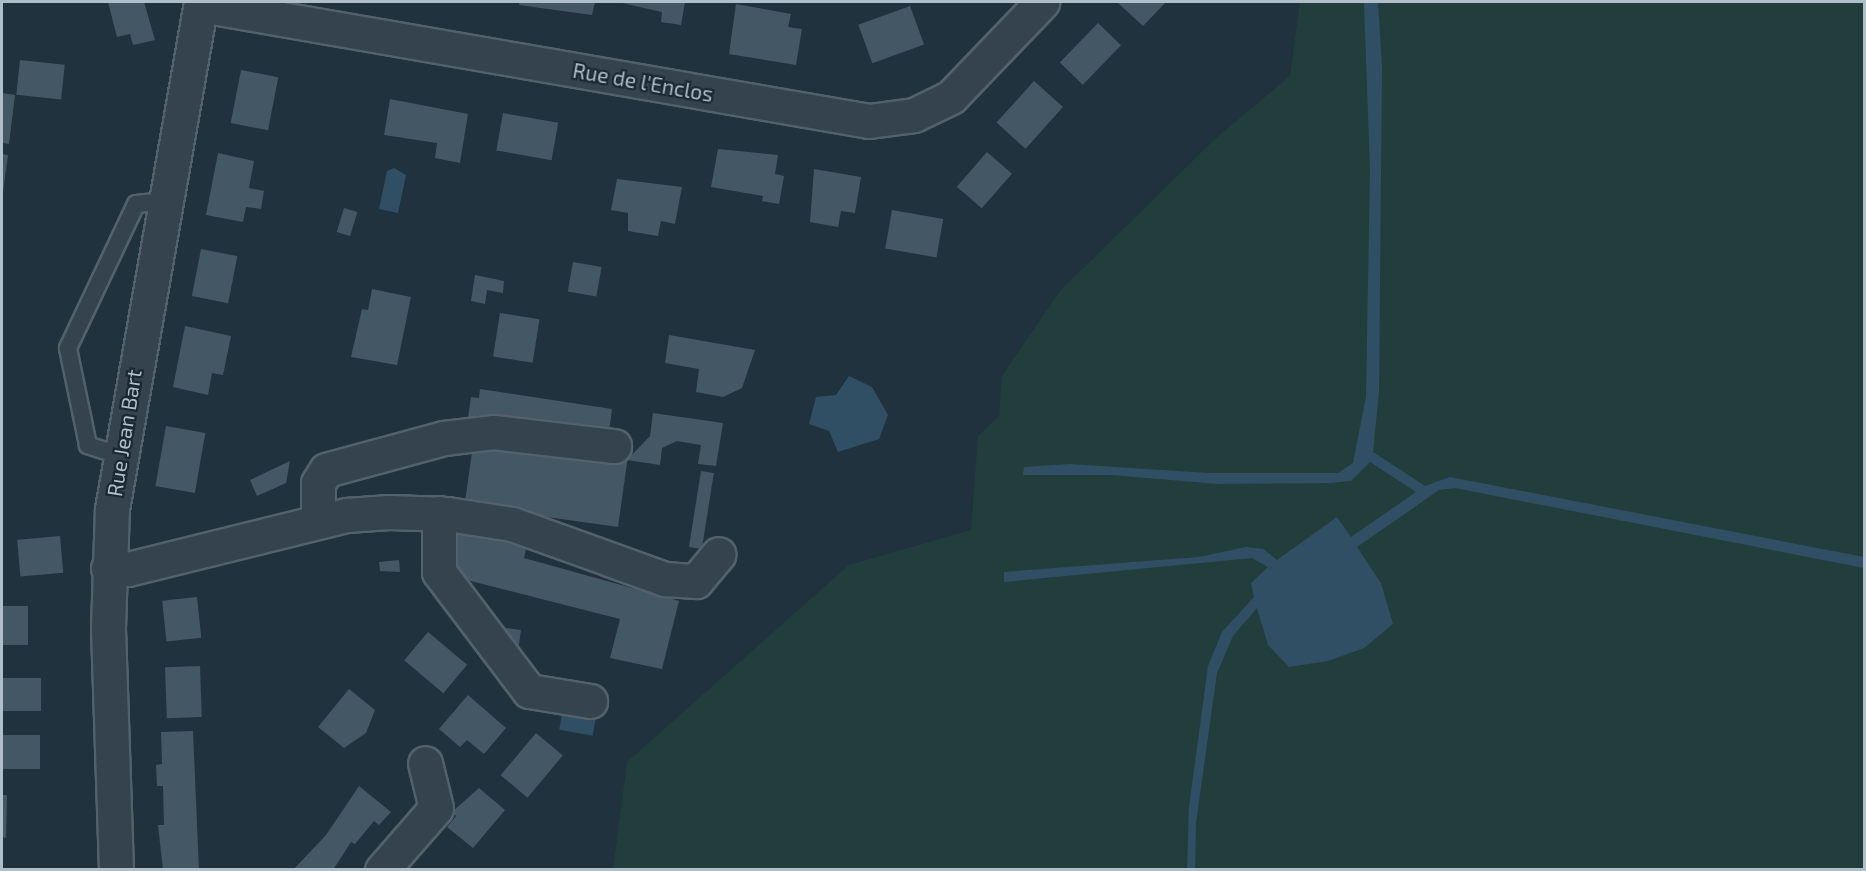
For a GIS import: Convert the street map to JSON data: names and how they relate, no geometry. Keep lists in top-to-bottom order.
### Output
{
  "streets": {
    "street": ["Rue de l'Enclos", "Rue Jean Bart"]
  },
  "crossings": [
    ["Rue de l'Enclos", "Rue Jean Bart"]
  ]
}
